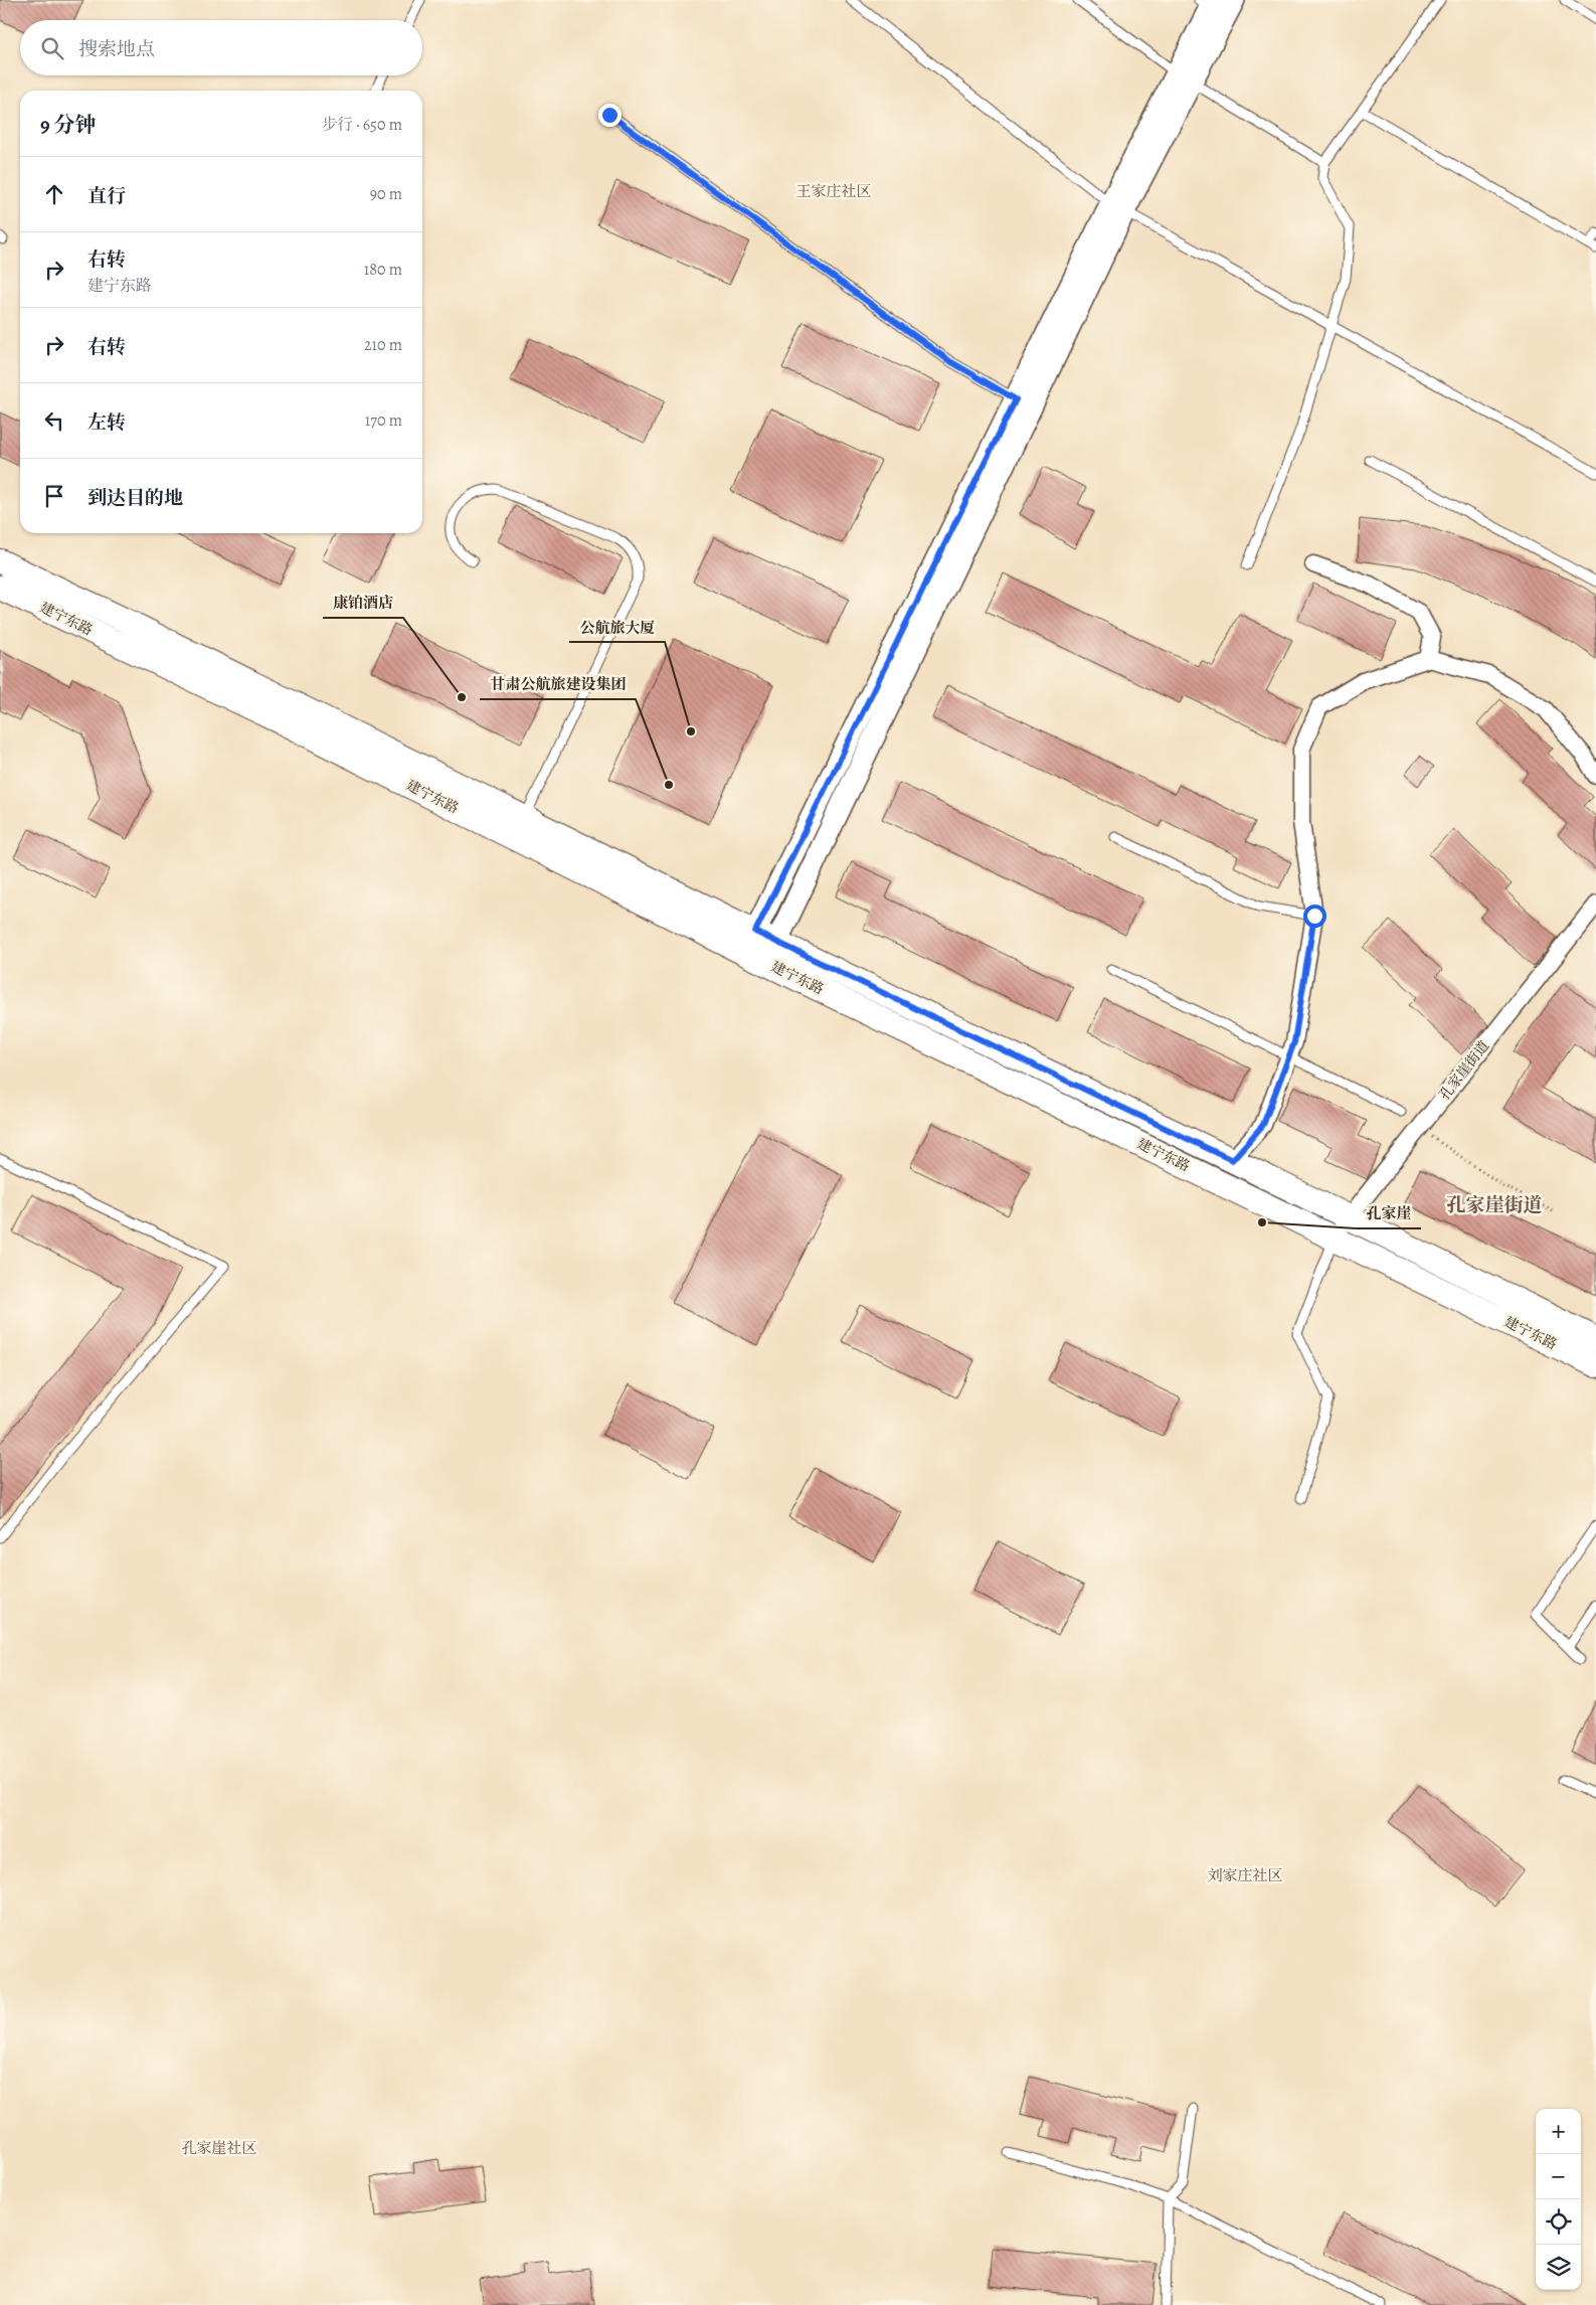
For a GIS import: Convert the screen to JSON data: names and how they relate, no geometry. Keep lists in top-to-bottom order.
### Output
{
  "streets": {
    "main road": ["建宁东路"],
    "street": ["孔家崖街道"]
  },
  "crossings": [
    ["建宁东路", "孔家崖街道"]
  ],
  "districts": [
    "王家庄社区",
    "孔家崖街道",
    "刘家庄社区",
    "孔家崖社区"
  ],
  "places": [
    "康铂酒店",
    "公航旅大厦",
    "甘肃公航旅建设集团",
    "孔家崖"
  ],
  "page": {
    "search": "搜索地点",
    "heading": ["9 分钟", "步行 · 650 m"],
    "list": [
      ["直行", "90 m"],
      ["右转", "建宁东路", "180 m"],
      ["右转", "210 m"],
      ["左转", "170 m"],
      "到达目的地"
    ],
    "map_buttons": ["+", "−"]
  }
}
